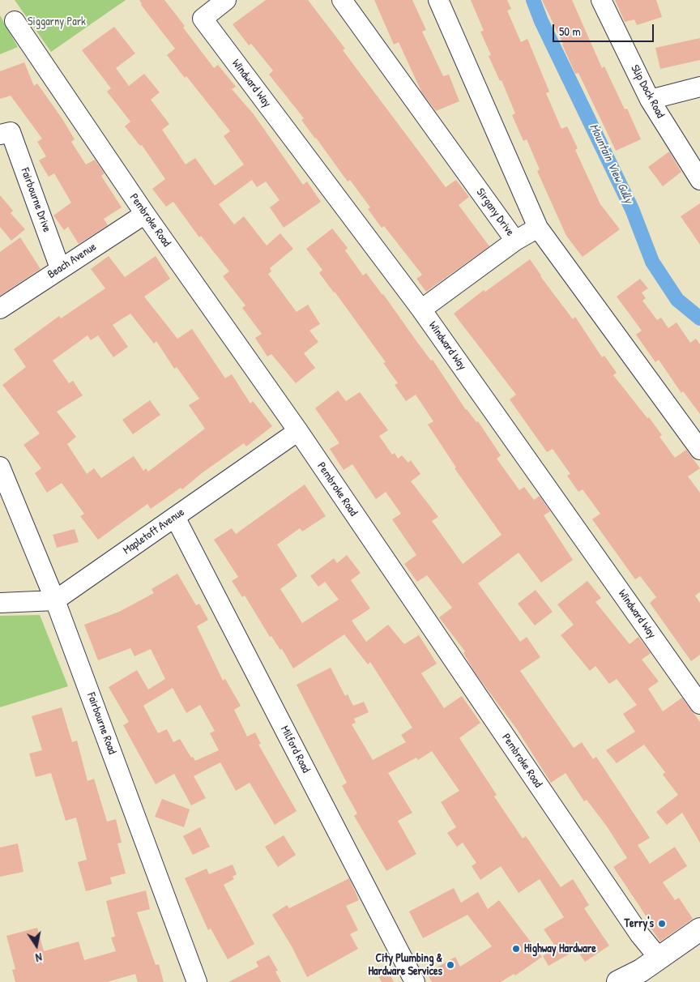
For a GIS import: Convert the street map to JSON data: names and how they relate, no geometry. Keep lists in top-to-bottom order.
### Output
{
  "streets": {
    "street": [
      "Windward Way",
      "Slip Dock Road",
      "Fairbourne Drive",
      "Sirgany Drive",
      "Pembroke Road",
      "Beach Avenue",
      "Mapletoft Avenue",
      "Fairbourne Road",
      "Milford Road"
    ]
  },
  "crossings": [
    ["Fairbourne Drive", "Beach Avenue"],
    ["Pembroke Road", "Beach Avenue"],
    ["Pembroke Road", "Mapletoft Avenue"],
    ["Mapletoft Avenue", "Fairbourne Road"],
    ["Mapletoft Avenue", "Milford Road"]
  ],
  "water": ["Mountain View Gully"],
  "parks": ["Siggarny Park"],
  "places": ["Terry's", "Highway Hardware", "City Plumbing & Hardware Services"],
  "scale_bar": "50 m",
  "north": "bottom"
}
